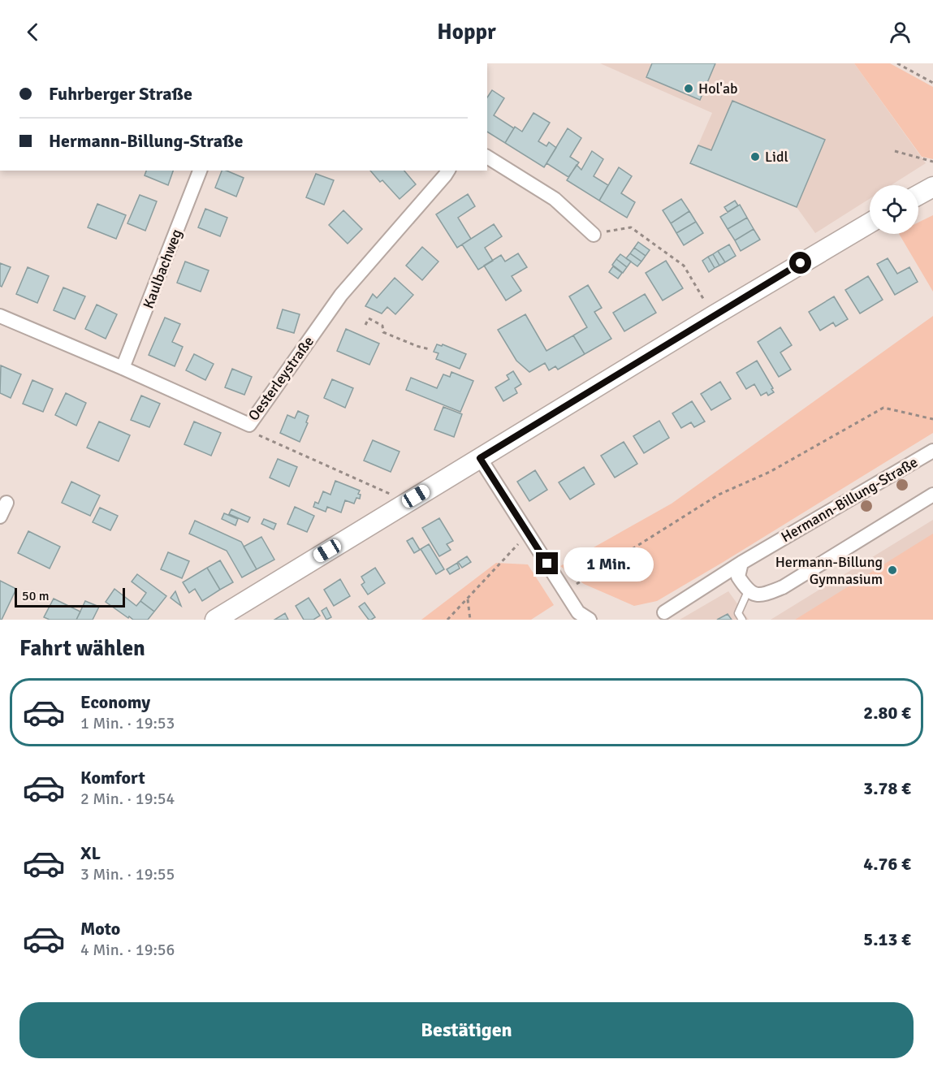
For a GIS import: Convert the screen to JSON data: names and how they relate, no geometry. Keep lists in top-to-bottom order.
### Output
{
  "streets": {
    "street": ["Kaulbachweg", "Oesterleystraße", "Hermann-Billung-Straße"]
  },
  "crossings": [
    ["Kaulbachweg", "Oesterleystraße"]
  ],
  "places": ["Hol'ab", "Lidl", "Hermann-Billung Gymnasium"],
  "scale_bar": "50 m",
  "page": {
    "header": "Hoppr",
    "banner": ["Fuhrberger Straße", "Hermann-Billung-Straße"],
    "bubble": "1 Min.",
    "scale": "50 m",
    "heading": "Fahrt wählen",
    "list": [
      {
        "name": "Economy",
        "note": "1 Min. · 19:53",
        "value": "2.80 €"
      },
      {
        "name": "Komfort",
        "note": "2 Min. · 19:54",
        "value": "3.78 €"
      },
      {
        "name": "XL",
        "note": "3 Min. · 19:55",
        "value": "4.76 €"
      },
      {
        "name": "Moto",
        "note": "4 Min. · 19:56",
        "value": "5.13 €"
      }
    ],
    "buttons": "Bestätigen"
  }
}
